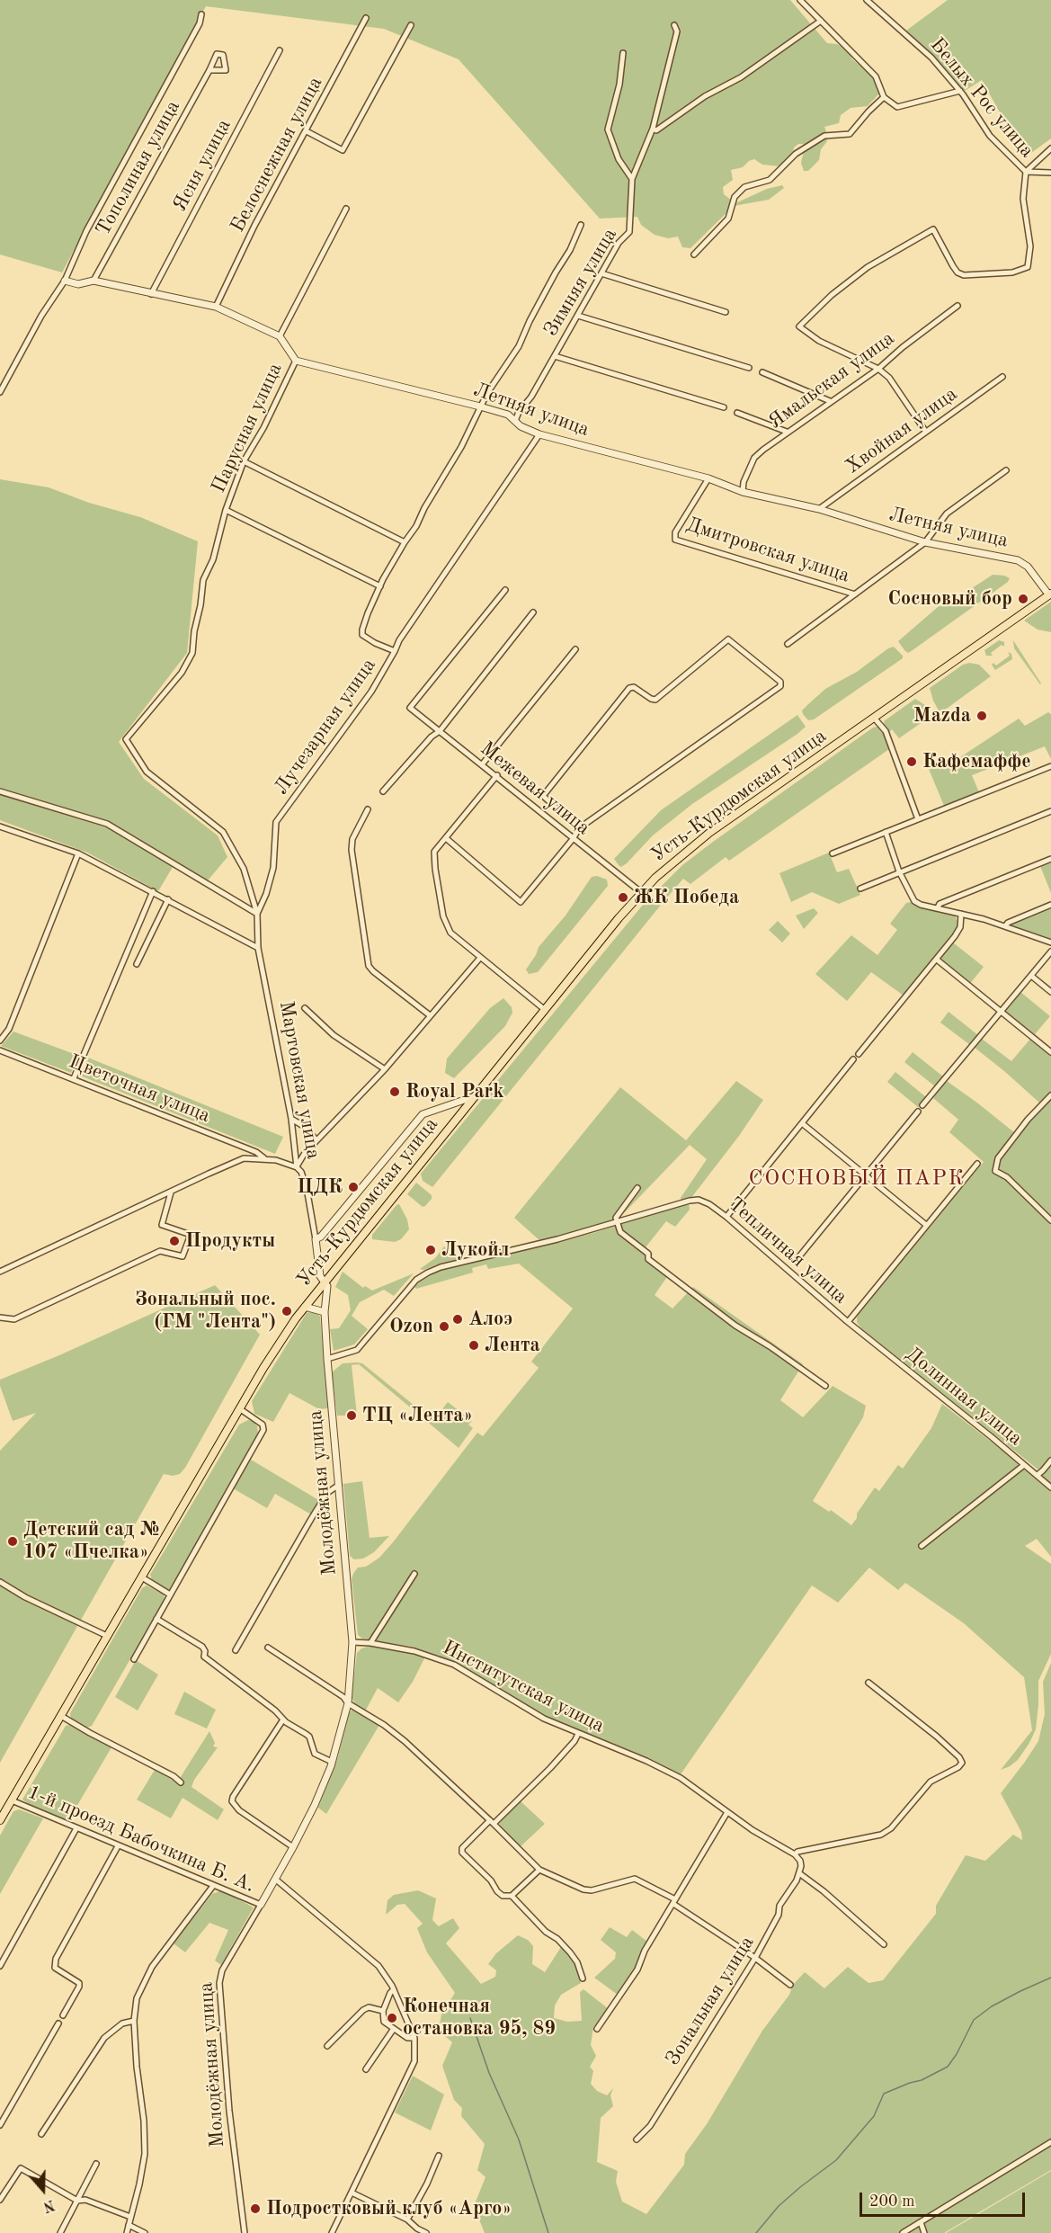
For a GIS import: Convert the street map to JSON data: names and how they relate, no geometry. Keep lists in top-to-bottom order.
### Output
{
  "streets": {
    "main road": ["Усть-Курдюмская улица"],
    "street": [
      "Белых Рос улица",
      "Белоснежная улица",
      "Ясня улица",
      "Тополиная улица",
      "Зимняя улица",
      "Ямальская улица",
      "Летняя улица",
      "Парусная улица",
      "Хвойная улица",
      "Дмитровская улица",
      "Лучезарная улица",
      "Межевая улица",
      "Мартовская улица",
      "Цветочная улица",
      "Тепличная улица",
      "Долинная улица",
      "Молодёжная улица",
      "Институтская улица",
      "1-й проезд Бабочкина Б. А.",
      "Зональная улица"
    ]
  },
  "crossings": [
    ["Зимняя улица", "Летняя улица"],
    ["Ямальская улица", "Летняя улица"],
    ["Летняя улица", "Парусная улица"],
    ["Летняя улица", "Хвойная улица"],
    ["Летняя улица", "Дмитровская улица"],
    ["Летняя улица", "Лучезарная улица"],
    ["Летняя улица", "Усть-Курдюмская улица"],
    ["Парусная улица", "Лучезарная улица"],
    ["Парусная улица", "Мартовская улица"],
    ["Лучезарная улица", "Мартовская улица"],
    ["Межевая улица", "Усть-Курдюмская улица"],
    ["Усть-Курдюмская улица", "Мартовская улица"],
    ["Усть-Курдюмская улица", "Молодёжная улица"],
    ["Усть-Курдюмская улица", "1-й проезд Бабочкина Б. А."],
    ["Мартовская улица", "Молодёжная улица"],
    ["Тепличная улица", "Долинная улица"],
    ["Молодёжная улица", "Институтская улица"],
    ["Молодёжная улица", "1-й проезд Бабочкина Б. А."]
  ],
  "districts": ["СОСНОВЫЙ ПАРК"],
  "places": [
    "Сосновый бор",
    "Mazda",
    "Кафемаффе",
    "ЖК Победа",
    "Royal Park",
    "ЦДК",
    "Продукты",
    "Лукойл",
    "Зональный пос. (ГМ \"Лента\")",
    "Алоэ",
    "Ozon",
    "Лента",
    "ТЦ «Лента»",
    "Детский сад № 107 «Пчелка»",
    "Конечная остановка 95, 89",
    "Подростковый клуб «Арго»"
  ],
  "scale_bar": "200 m",
  "north": "bottom"
}
